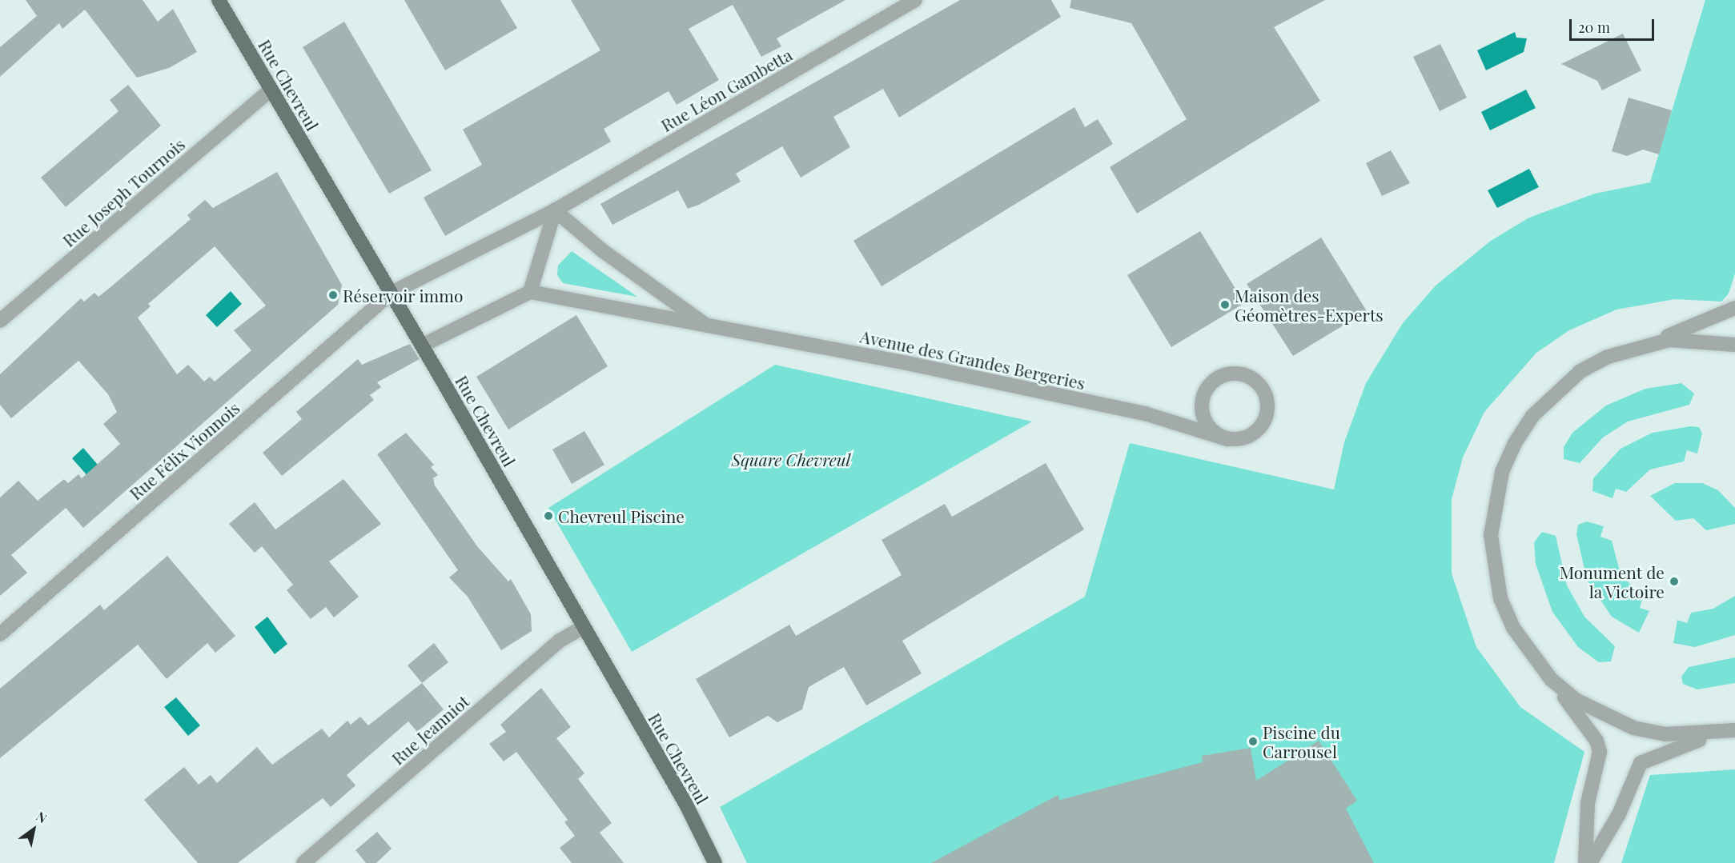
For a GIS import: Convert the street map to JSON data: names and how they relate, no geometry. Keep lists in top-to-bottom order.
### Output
{
  "streets": {
    "main road": ["Rue Chevreul"],
    "street": [
      "Rue Léon Gambetta",
      "Rue Joseph Tournois",
      "Avenue des Grandes Bergeries",
      "Rue Félix Vionnois",
      "Rue Jeanniot"
    ]
  },
  "crossings": [
    ["Rue Chevreul", "Rue Léon Gambetta"],
    ["Rue Chevreul", "Rue Joseph Tournois"],
    ["Rue Chevreul", "Rue Félix Vionnois"],
    ["Rue Chevreul", "Rue Jeanniot"],
    ["Rue Léon Gambetta", "Avenue des Grandes Bergeries"],
    ["Rue Léon Gambetta", "Rue Félix Vionnois"]
  ],
  "parks": ["Square Chevreul"],
  "places": [
    "Réservoir immo",
    "Maison des Géomètres-Experts",
    "Chevreul Piscine",
    "Monument de la Victoire",
    "Piscine du Carrousel"
  ],
  "scale_bar": "20 m",
  "north": "top right"
}
